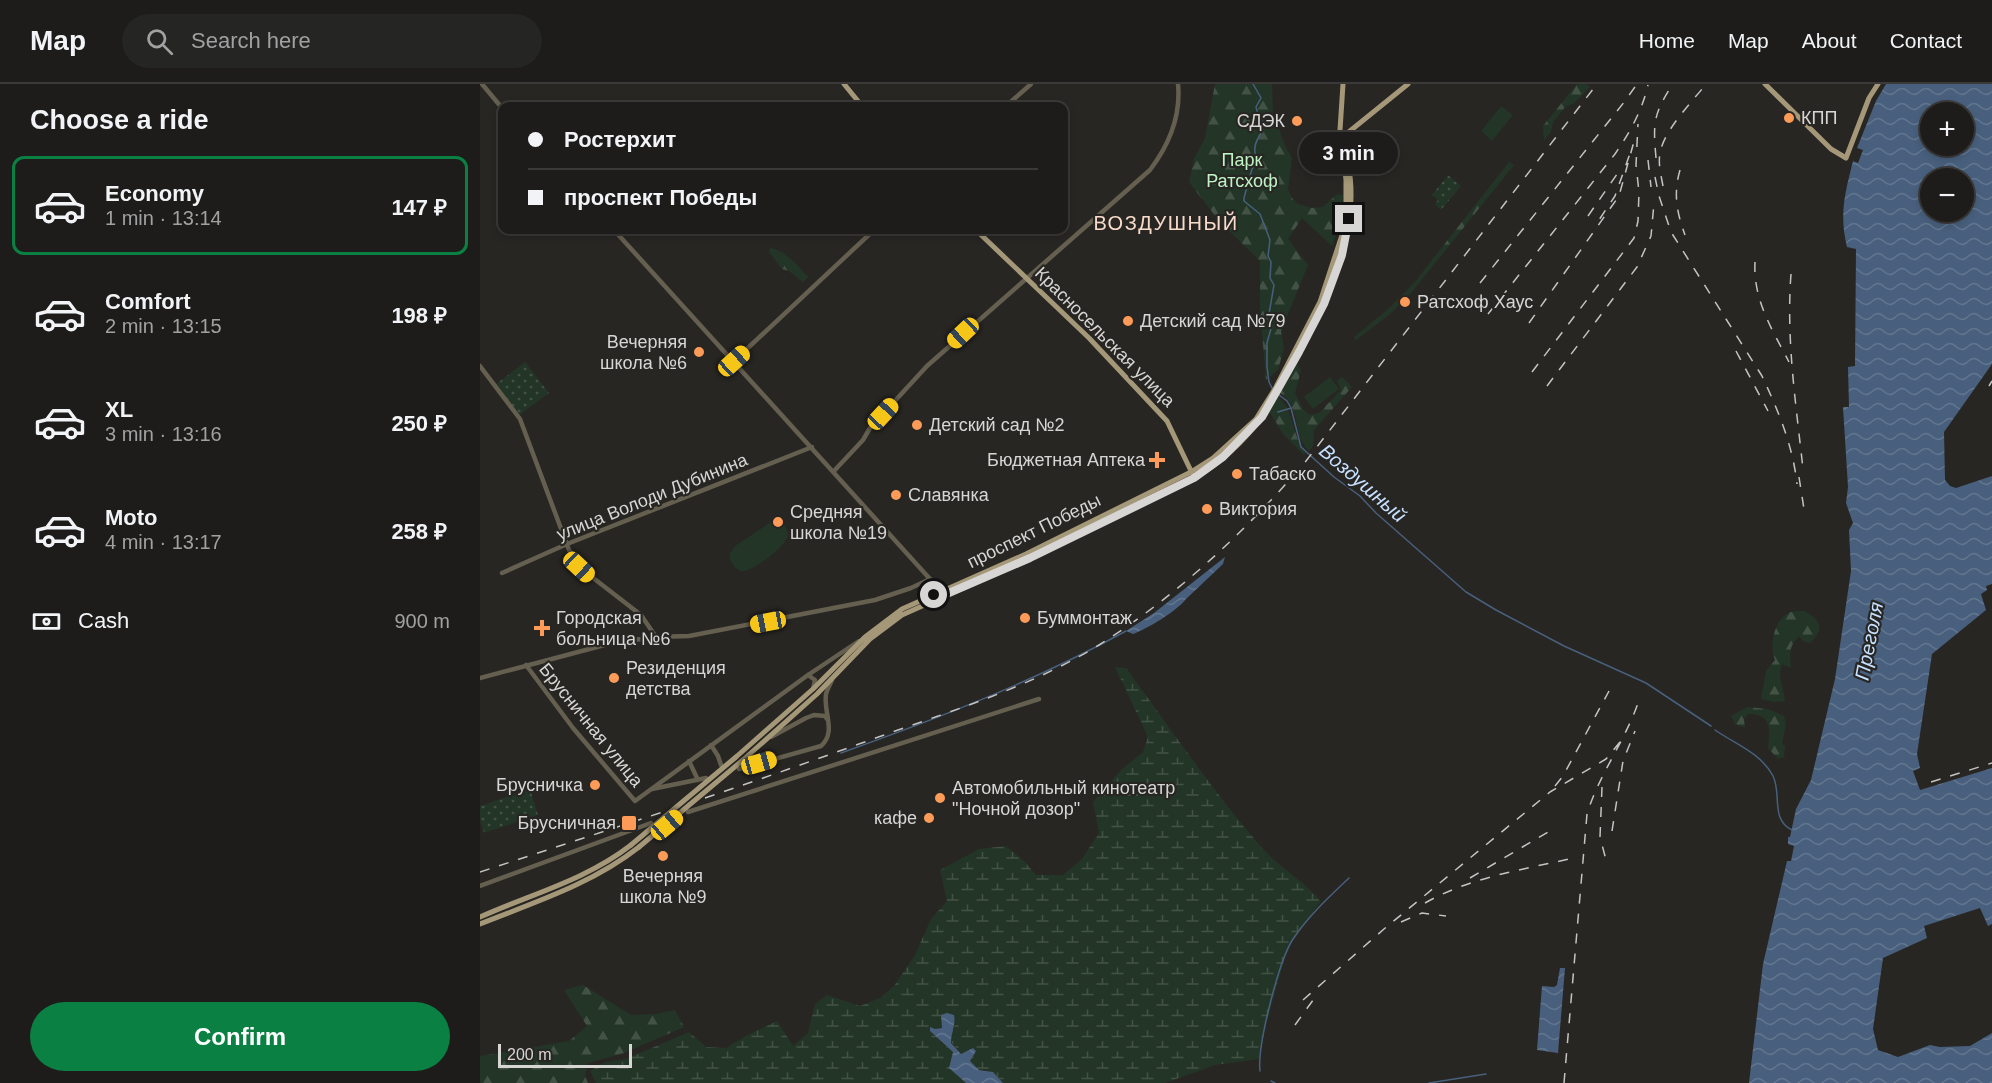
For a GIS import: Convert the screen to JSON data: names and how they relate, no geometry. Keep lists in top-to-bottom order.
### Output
{
  "streets": {
    "main road": ["Красносельская улица", "проспект Победы"],
    "street": ["улица Володи Дубинина", "Брусничная улица"]
  },
  "crossings": [
    ["Красносельская улица", "проспект Победы"]
  ],
  "districts": ["ВОЗДУШНЫЙ"],
  "water": ["Воздушный", "Преголя"],
  "parks": ["Парк Ратсхоф"],
  "places": {
    "other": [
      "КПП",
      "СДЭК",
      "Ратсхоф Хаус",
      "Детский сад №79",
      "Вечерняя школа №6",
      "Детский сад №2",
      "Табаско",
      "Славянка",
      "Виктория",
      "Средняя школа №19",
      "Буммонтаж",
      "Резиденция детства",
      "Брусничка",
      "Автомобильный кинотеатр \"Ночной дозор\"",
      "кафе",
      "Вечерняя школа №9"
    ],
    "health": ["Бюджетная Аптека", "Городская больница №6"],
    "transit": ["Брусничная"]
  },
  "scale_bar": "200 m",
  "page": {
    "header": "Map",
    "search": "Search here",
    "nav": [
      "Home",
      "Map",
      "About",
      "Contact"
    ],
    "heading": "Choose a ride",
    "map_buttons": ["+", "−"],
    "banner": ["Ростерхит", "проспект Победы"],
    "bubble": "3 min",
    "list": [
      {
        "name": "Economy",
        "note": "1 min · 13:14",
        "value": "147 ₽"
      },
      {
        "name": "Comfort",
        "note": "2 min · 13:15",
        "value": "198 ₽"
      },
      {
        "name": "XL",
        "note": "3 min · 13:16",
        "value": "250 ₽"
      },
      {
        "name": "Moto",
        "note": "4 min · 13:17",
        "value": "258 ₽"
      }
    ],
    "pay": ["Cash", "900 m"],
    "buttons": "Confirm",
    "scale": "200 m"
  }
}
